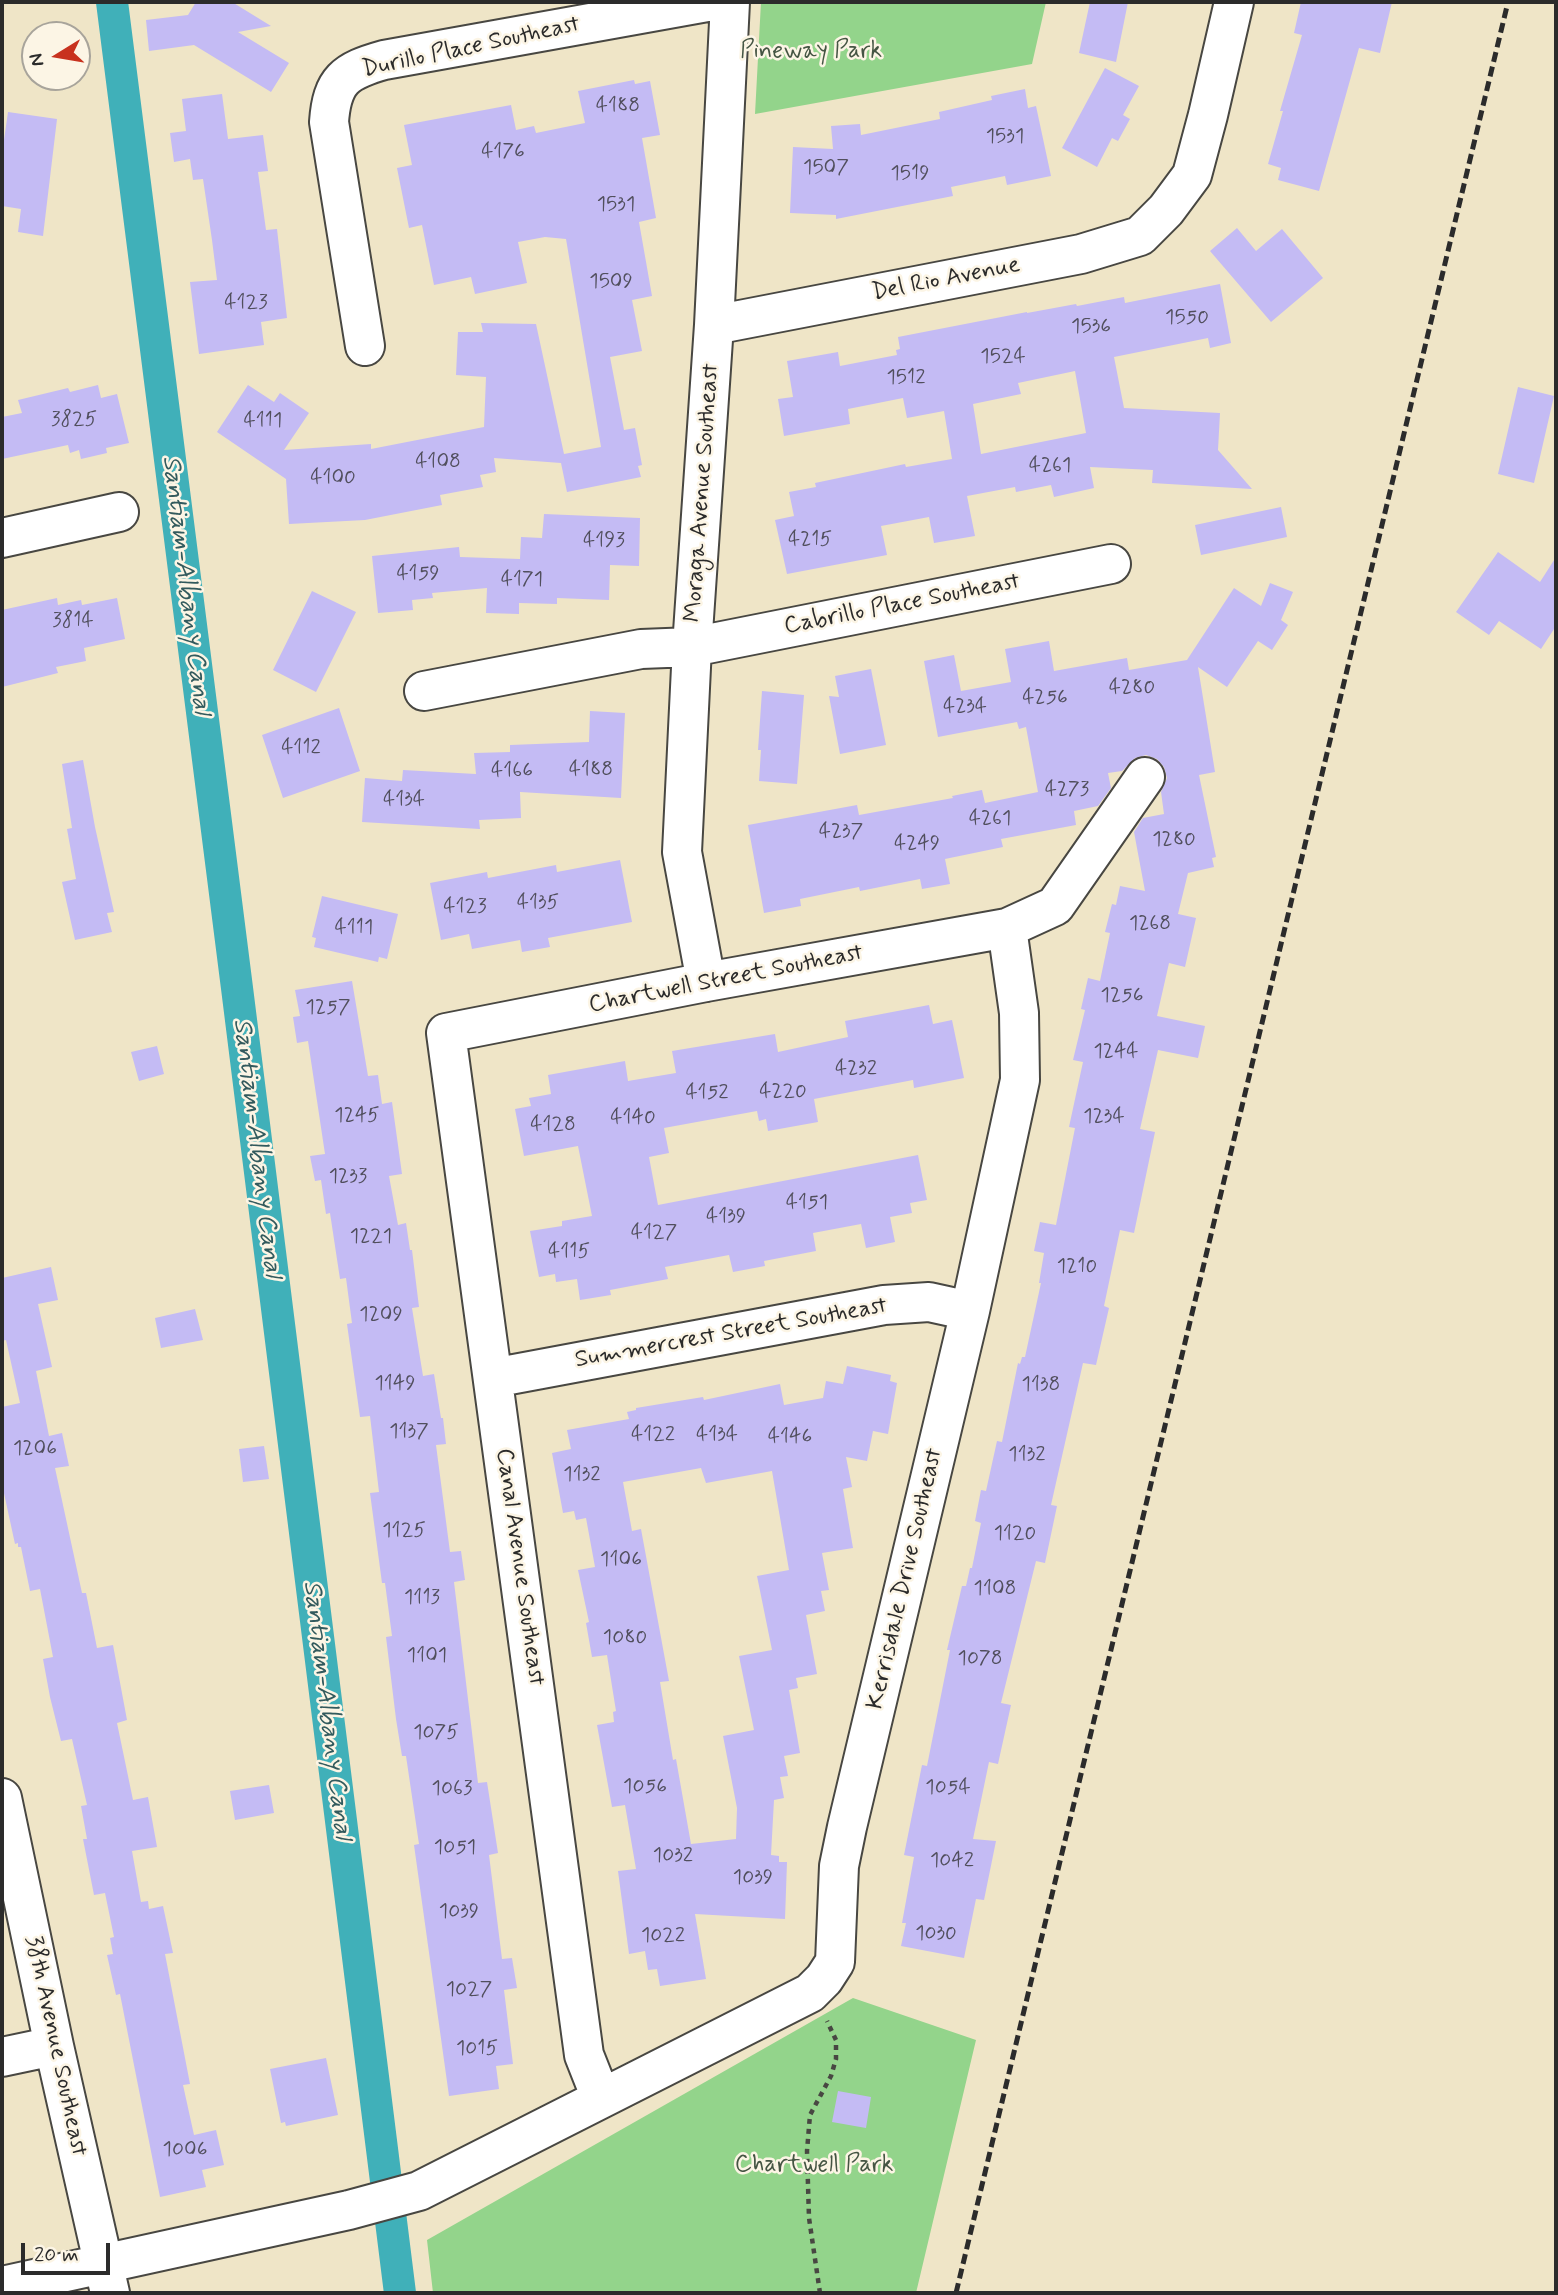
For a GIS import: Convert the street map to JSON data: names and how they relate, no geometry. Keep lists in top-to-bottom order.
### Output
{
  "streets": {
    "street": [
      "Durillo Place Southeast",
      "Del Rio Avenue",
      "Moraga Avenue Southeast",
      "Cabrillo Place Southeast",
      "Chartwell Street Southeast",
      "Summercrest Street Southeast",
      "Canal Avenue Southeast",
      "Kerrisdale Drive Southeast",
      "38th Avenue Southeast"
    ]
  },
  "crossings": [
    ["Del Rio Avenue", "Moraga Avenue Southeast"],
    ["Moraga Avenue Southeast", "Cabrillo Place Southeast"],
    ["Moraga Avenue Southeast", "Chartwell Street Southeast"],
    ["Chartwell Street Southeast", "Canal Avenue Southeast"],
    ["Chartwell Street Southeast", "Kerrisdale Drive Southeast"],
    ["Summercrest Street Southeast", "Canal Avenue Southeast"],
    ["Summercrest Street Southeast", "Kerrisdale Drive Southeast"],
    ["Canal Avenue Southeast", "Kerrisdale Drive Southeast"],
    ["Kerrisdale Drive Southeast", "38th Avenue Southeast"]
  ],
  "water": ["Santiam-Albany Canal"],
  "parks": ["Pineway Park", "Chartwell Park"],
  "house_numbers": [
    "4188",
    "1531",
    "4176",
    "1507",
    "1519",
    "1531",
    "1509",
    "4123",
    "1550",
    "1536",
    "1524",
    "1512",
    "3825",
    "4111",
    "4108",
    "4261",
    "4100",
    "4215",
    "4193",
    "4159",
    "4171",
    "3814",
    "4280",
    "4256",
    "4234",
    "4112",
    "4188",
    "4166",
    "4273",
    "4134",
    "4261",
    "4237",
    "1280",
    "4249",
    "4135",
    "4123",
    "1268",
    "4111",
    "1256",
    "1257",
    "1244",
    "4232",
    "4220",
    "4152",
    "1245",
    "1234",
    "4140",
    "4128",
    "1233",
    "4151",
    "4139",
    "4127",
    "1221",
    "4115",
    "1210",
    "1209",
    "1149",
    "1138",
    "1137",
    "4122",
    "4134",
    "4146",
    "1206",
    "1132",
    "1132",
    "1125",
    "1120",
    "1106",
    "1108",
    "1113",
    "1080",
    "1101",
    "1078",
    "1075",
    "1056",
    "1054",
    "1063",
    "1051",
    "1032",
    "1042",
    "1039",
    "1039",
    "1030",
    "1022",
    "1027",
    "1015",
    "1006"
  ],
  "scale_bar": "20 m",
  "north": "left"
}
